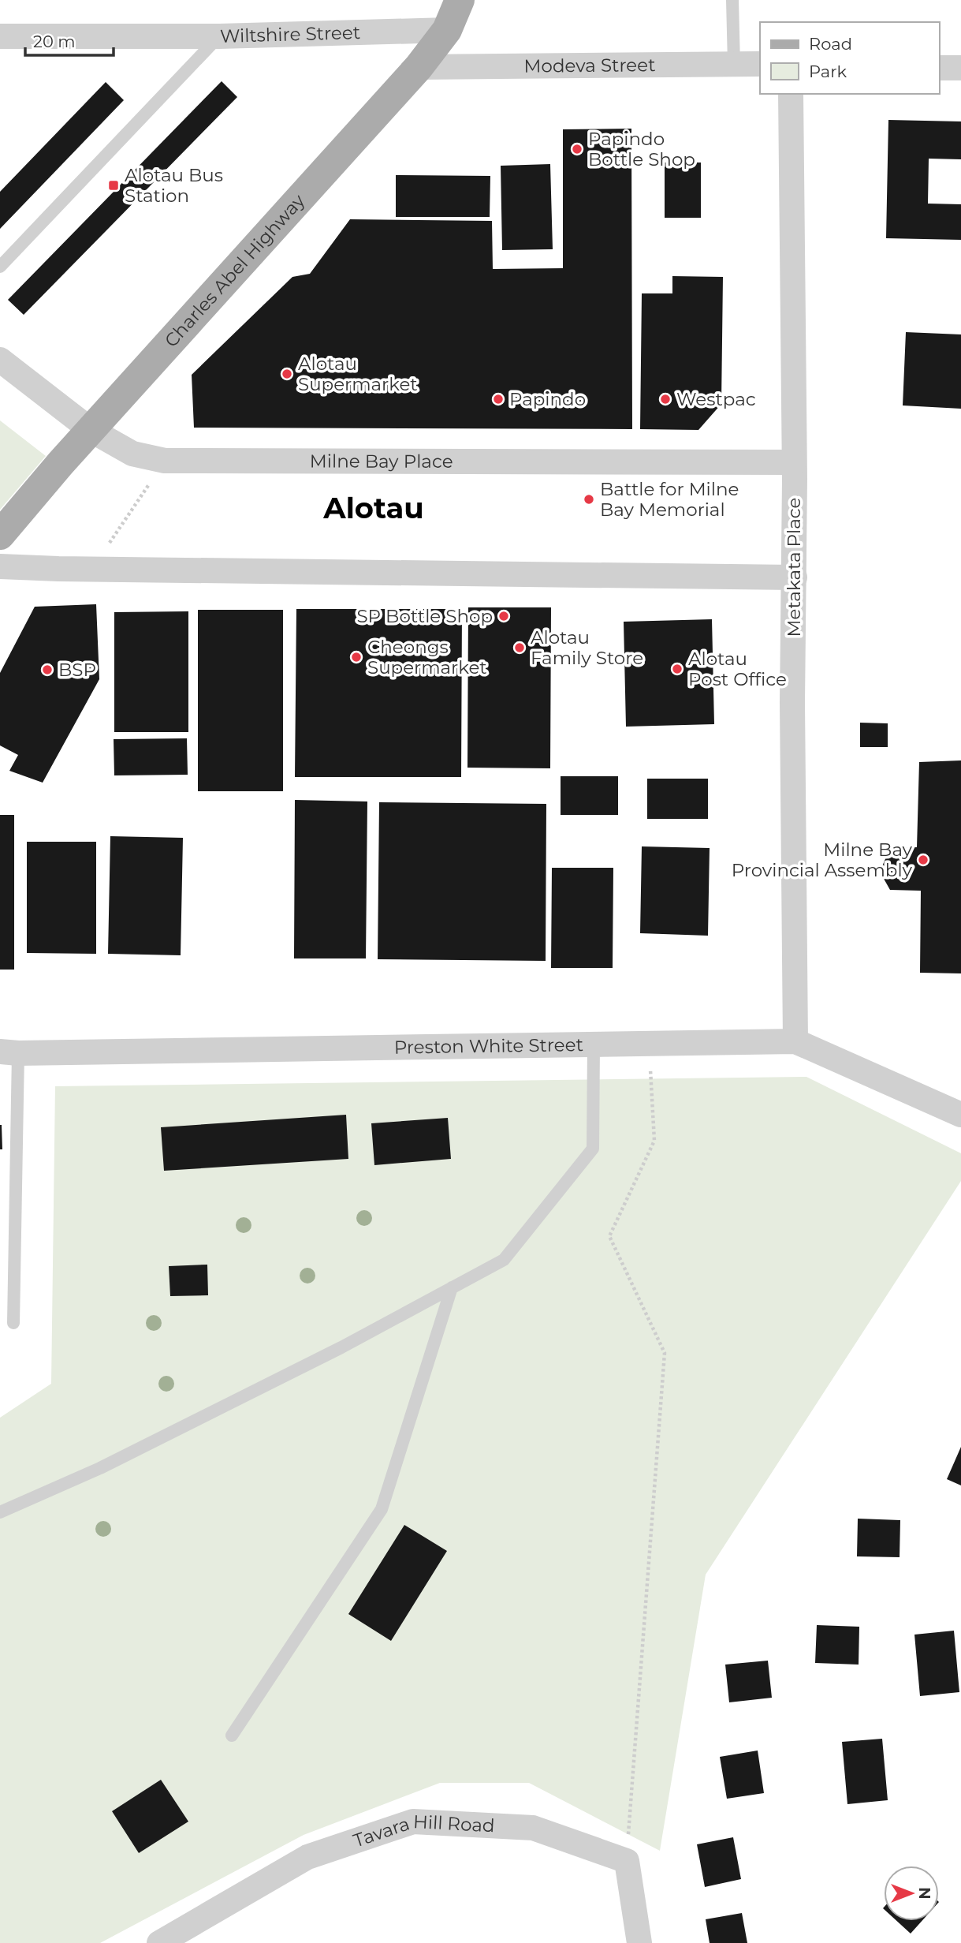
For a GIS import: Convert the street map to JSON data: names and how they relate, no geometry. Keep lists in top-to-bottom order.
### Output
{
  "streets": {
    "main road": ["Charles Abel Highway"],
    "street": [
      "Wiltshire Street",
      "Modeva Street",
      "Milne Bay Place",
      "Metakata Place",
      "Preston White Street",
      "Tavara Hill Road"
    ]
  },
  "crossings": [
    ["Wiltshire Street", "Charles Abel Highway"],
    ["Modeva Street", "Charles Abel Highway"],
    ["Charles Abel Highway", "Milne Bay Place"],
    ["Milne Bay Place", "Metakata Place"],
    ["Metakata Place", "Preston White Street"]
  ],
  "districts": ["Alotau"],
  "places": {
    "other": [
      "Papindo Bottle Shop",
      "Alotau Supermarket",
      "Papindo",
      "Westpac",
      "Battle for Milne Bay Memorial",
      "SP Bottle Shop",
      "Alotau Family Store",
      "Cheongs Supermarket",
      "Alotau Post Office",
      "BSP",
      "Milne Bay Provincial Assembly"
    ],
    "transit": ["Alotau Bus Station"]
  },
  "legend": ["Road", "Park"],
  "scale_bar": "20 m",
  "north": "right"
}
